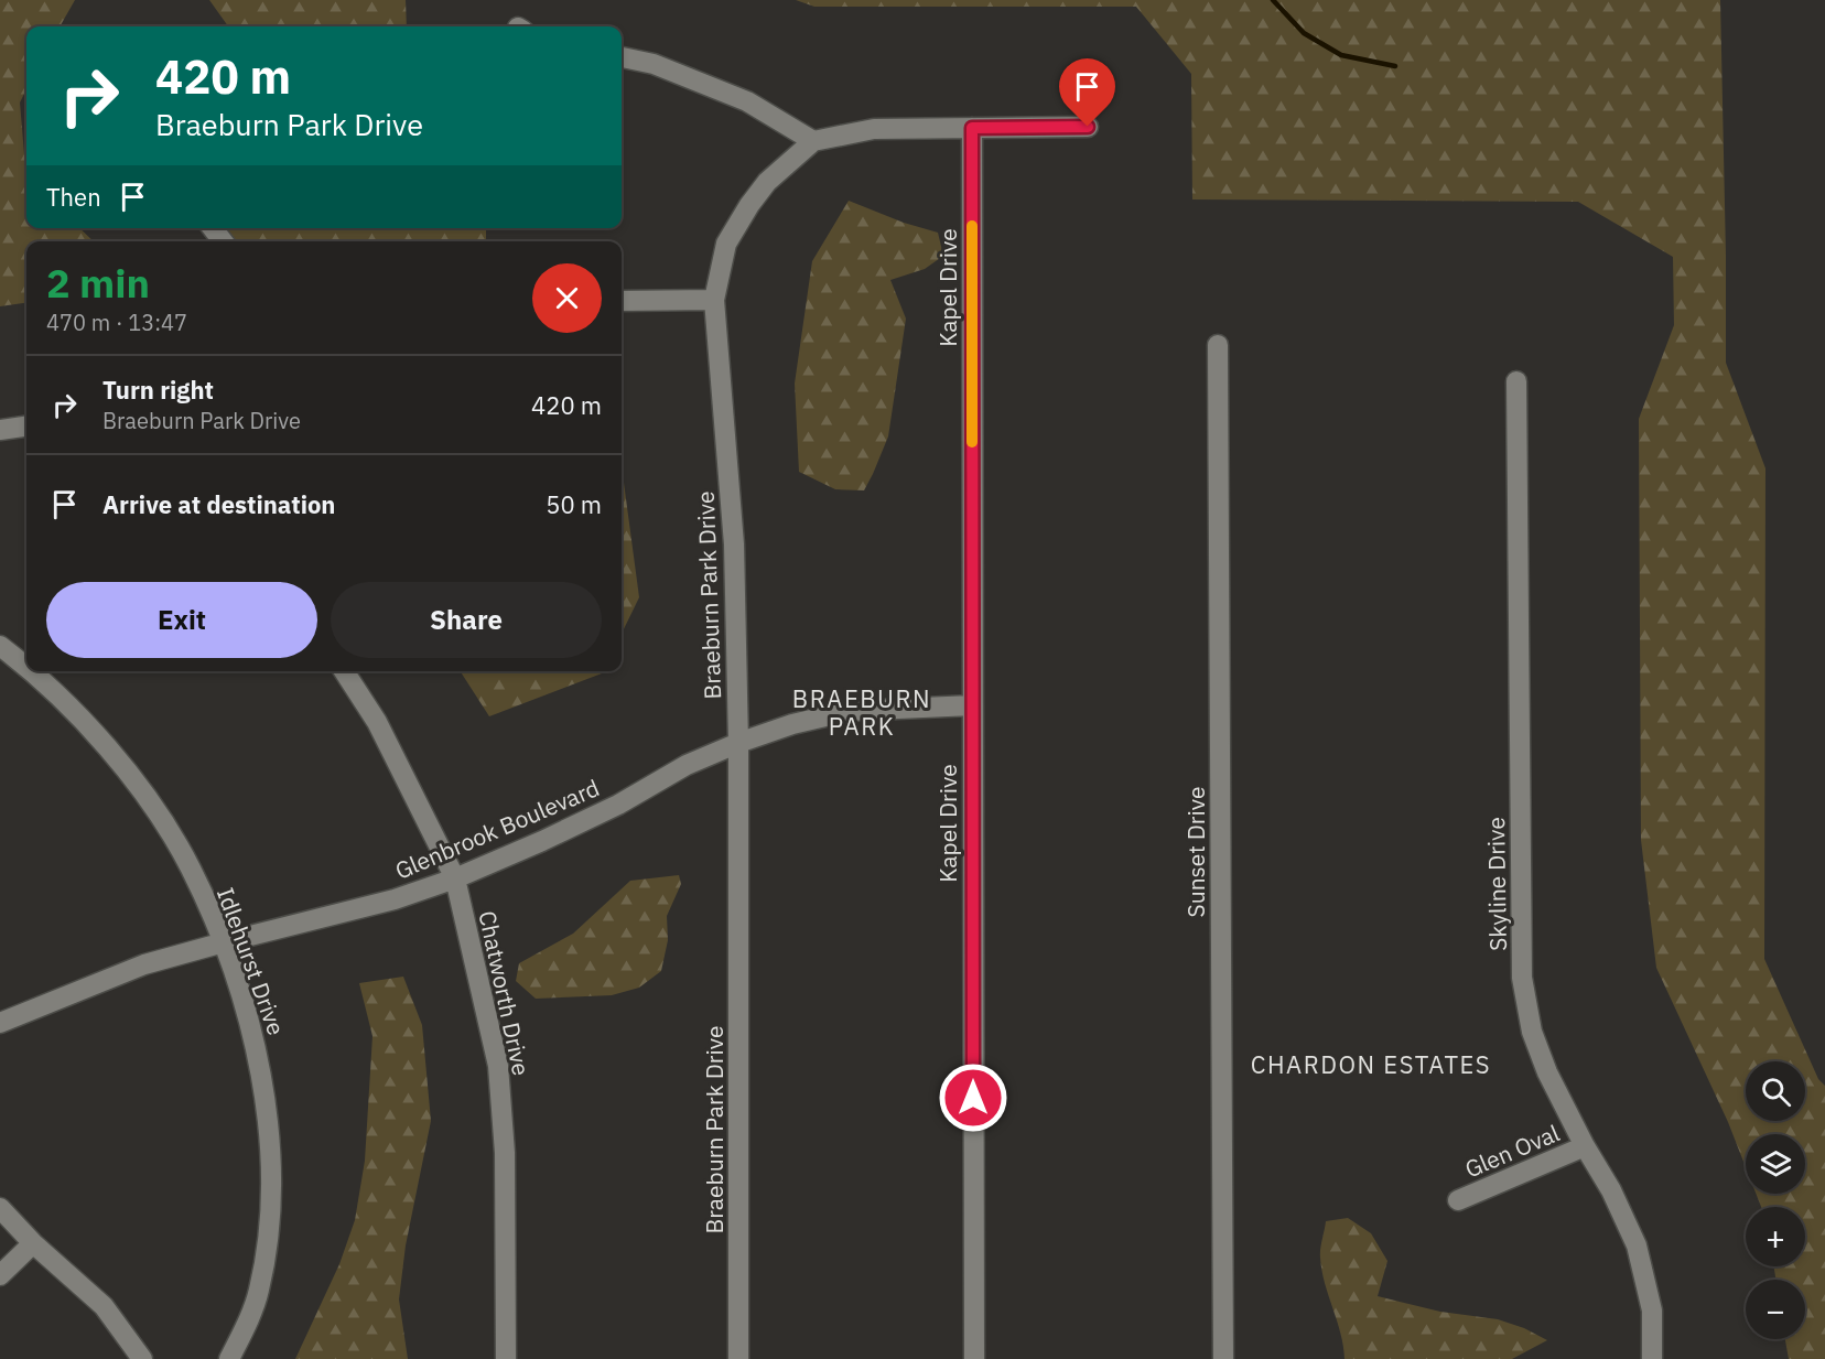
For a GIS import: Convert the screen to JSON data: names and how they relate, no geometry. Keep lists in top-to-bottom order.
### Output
{
  "streets": {
    "street": [
      "Kapel Drive",
      "Braeburn Park Drive",
      "Glenbrook Boulevard",
      "Sunset Drive",
      "Skyline Drive",
      "Idlehurst Drive",
      "Chatworth Drive",
      "Glen Oval"
    ]
  },
  "crossings": [
    ["Kapel Drive", "Glenbrook Boulevard"],
    ["Braeburn Park Drive", "Glenbrook Boulevard"],
    ["Glenbrook Boulevard", "Idlehurst Drive"],
    ["Glenbrook Boulevard", "Chatworth Drive"],
    ["Skyline Drive", "Glen Oval"]
  ],
  "districts": ["BRAEBURN PARK", "CHARDON ESTATES"],
  "page": {
    "turn": ["420 m", "Braeburn Park Drive"],
    "then": "Then",
    "heading": ["2 min", "470 m · 13:47"],
    "list": [
      {
        "name": "Turn right",
        "note": "Braeburn Park Drive",
        "value": "420 m"
      },
      {
        "name": "Arrive at destination",
        "value": "50 m"
      }
    ],
    "buttons": ["Exit", "Share"],
    "map_buttons": ["+", "−"]
  }
}
